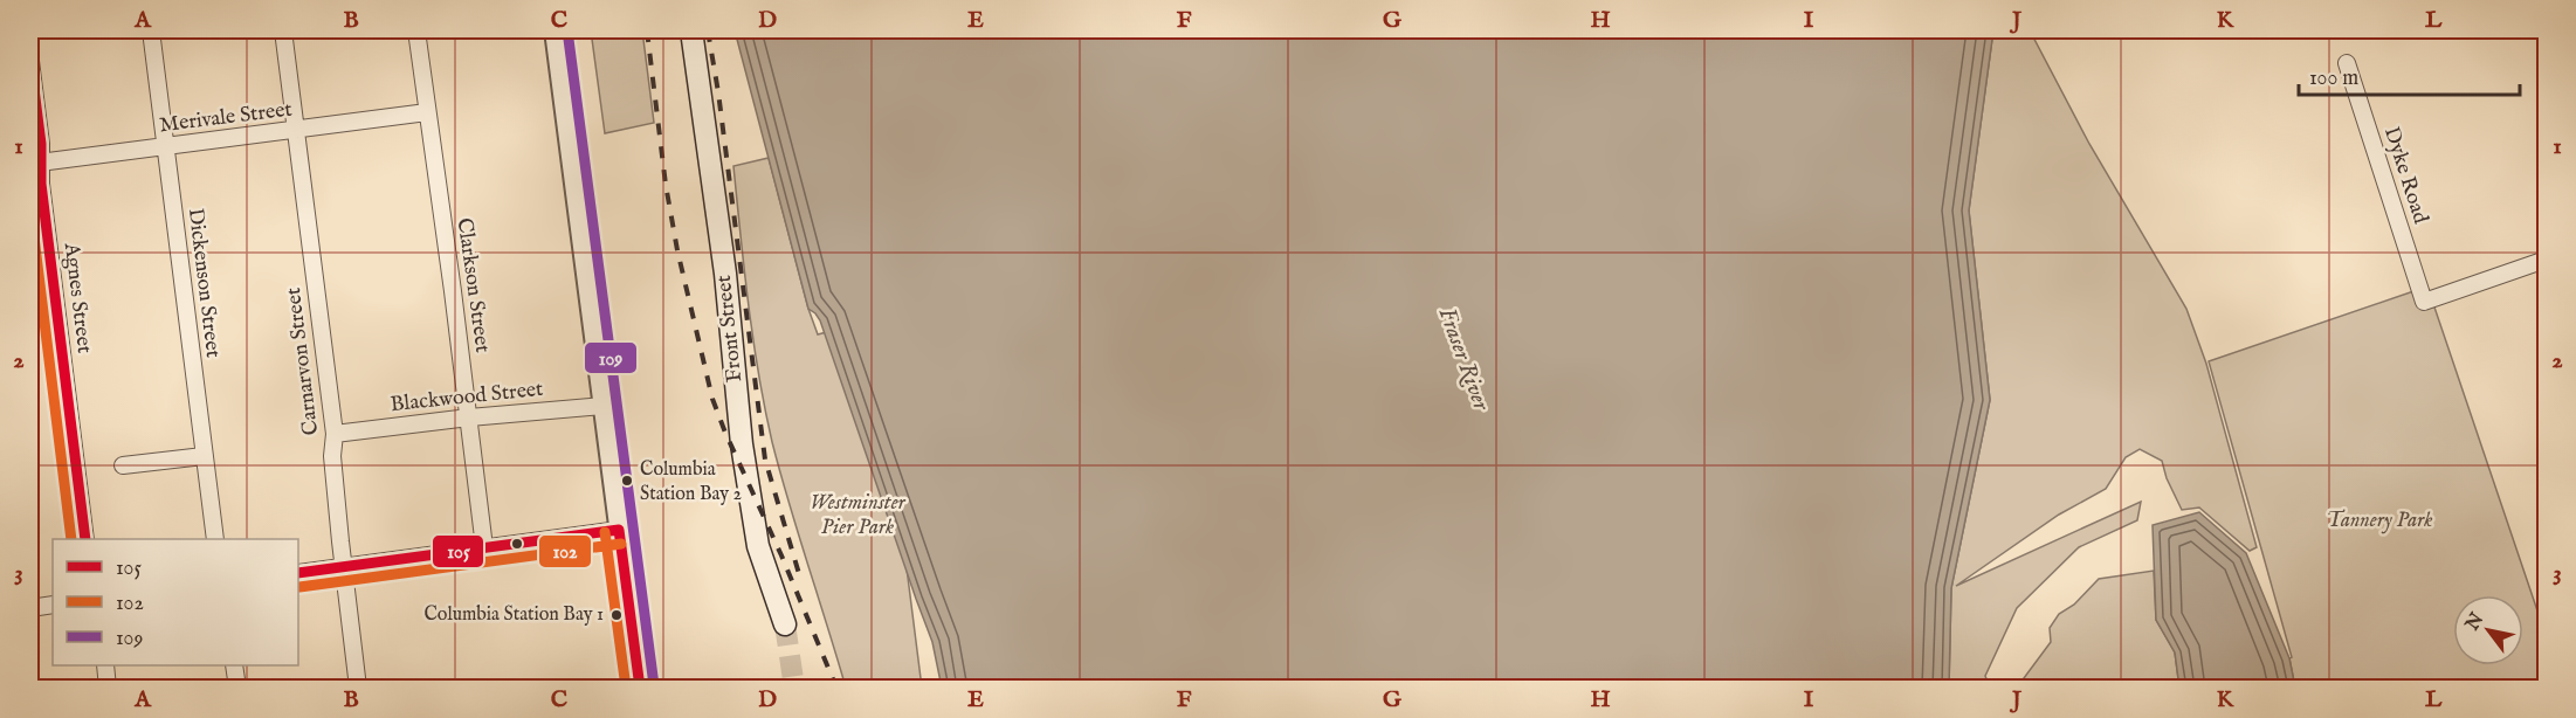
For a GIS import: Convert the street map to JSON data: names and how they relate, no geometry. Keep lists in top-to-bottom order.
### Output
{
  "streets": {
    "main road": ["Front Street"],
    "street": [
      "Merivale Street",
      "Dyke Road",
      "Dickenson Street",
      "Clarkson Street",
      "Agnes Street",
      "Carnarvon Street",
      "Blackwood Street"
    ]
  },
  "crossings": [
    ["Merivale Street", "Dickenson Street"],
    ["Merivale Street", "Clarkson Street"],
    ["Merivale Street", "Agnes Street"],
    ["Merivale Street", "Carnarvon Street"],
    ["Clarkson Street", "Blackwood Street"],
    ["Carnarvon Street", "Blackwood Street"]
  ],
  "water": ["Fraser River"],
  "parks": ["Westminster Pier Park", "Tannery Park"],
  "places": ["Columbia Station Bay 2", "Columbia Station Bay 1"],
  "lines": ["transit line 109", "transit line 105", "transit line 102"],
  "legend": ["105", "102", "109"],
  "scale_bar": "100 m",
  "north": "top left",
  "grid": {
    "columns": [
      "A",
      "B",
      "C",
      "D",
      "E",
      "F",
      "G",
      "H",
      "I",
      "J",
      "K",
      "L"
    ],
    "rows": ["1", "2", "3"]
  }
}
